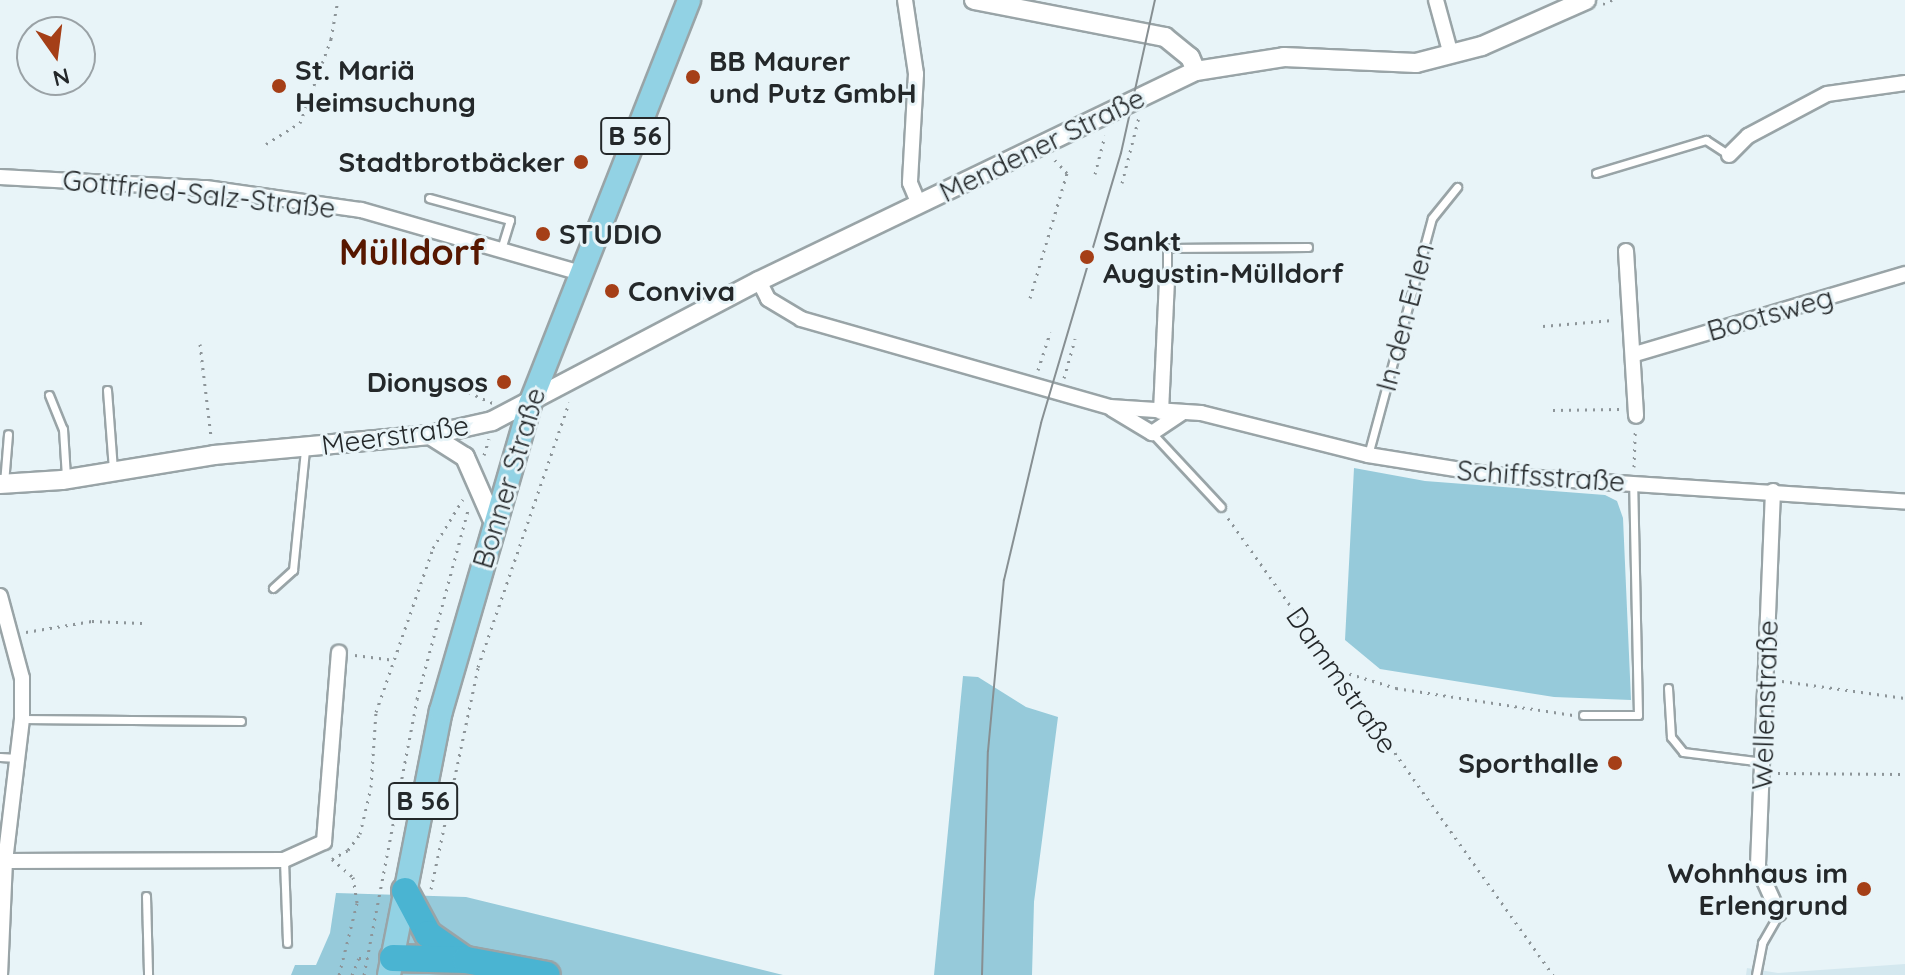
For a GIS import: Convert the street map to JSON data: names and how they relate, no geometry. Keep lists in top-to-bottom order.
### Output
{
  "streets": {
    "main road": ["B 56", "Bonner Straße"],
    "street": [
      "Mendener Straße",
      "Gottfried-Salz-Straße",
      "Bootsweg",
      "Meerstraße",
      "Schiffsstraße",
      "Wellenstraße"
    ],
    "lane": ["In den Erlen"],
    "path": ["Dammstraße"]
  },
  "crossings": [
    ["Mendener Straße", "Meerstraße"],
    ["Mendener Straße", "Bonner Straße"],
    ["Gottfried-Salz-Straße", "Bonner Straße"],
    ["In den Erlen", "Schiffsstraße"],
    ["Meerstraße", "Bonner Straße"],
    ["Schiffsstraße", "Wellenstraße"]
  ],
  "districts": ["Mülldorf"],
  "places": [
    "BB Maurer und Putz GmbH",
    "St. Mariä Heimsuchung",
    "Stadtbrotbäcker",
    "STUDIO",
    "Sankt Augustin-Mülldorf",
    "Conviva",
    "Dionysos",
    "Sporthalle",
    "Wohnhaus im Erlengrund"
  ],
  "north": "bottom"
}
